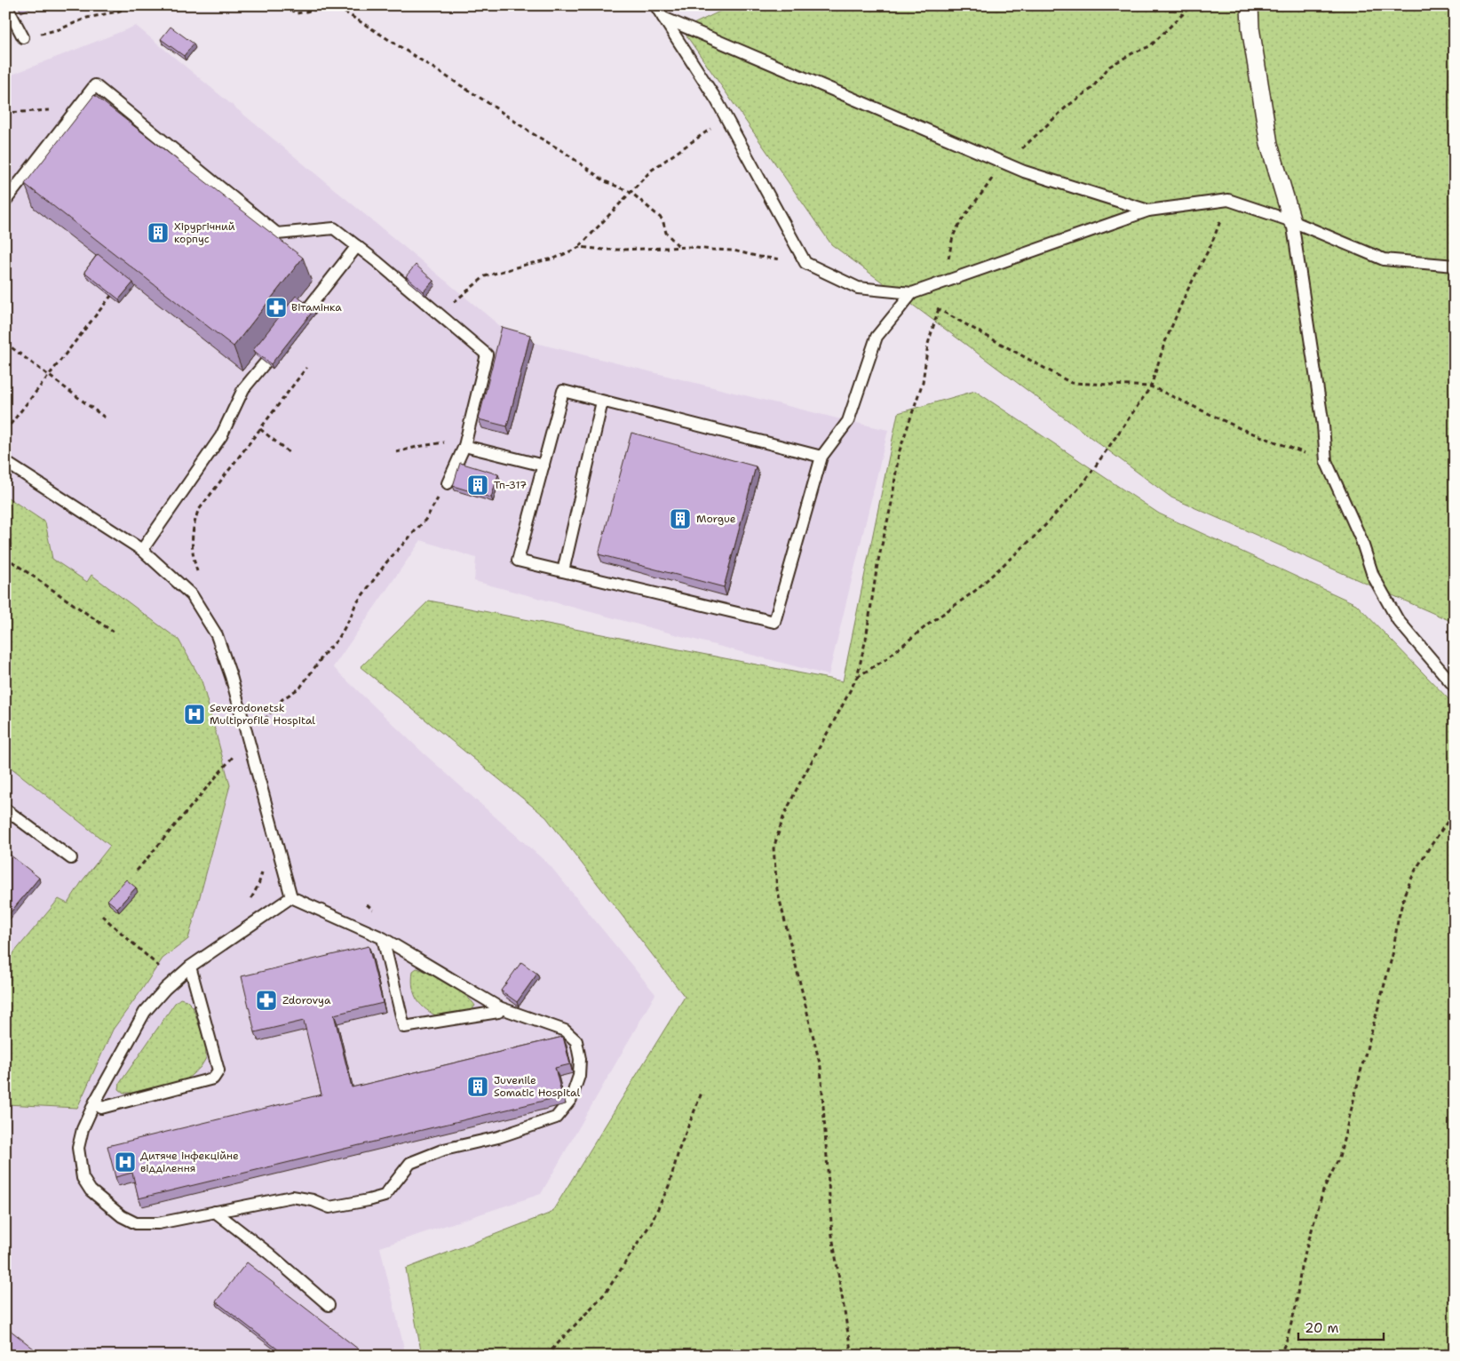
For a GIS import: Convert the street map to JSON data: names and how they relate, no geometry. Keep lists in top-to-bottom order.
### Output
{
  "places": {
    "building": [
      "Хірургічний корпус",
      "Тп-317",
      "Morgue",
      "Juvenile Somatic Hospital"
    ],
    "pharmacy": ["Вітамінка", "Zdorovya"],
    "hospital": ["Severodonetsk Multiprofile Hospital", "Дитяче інфекційне відділення"]
  },
  "scale_bar": "20 m"
}
